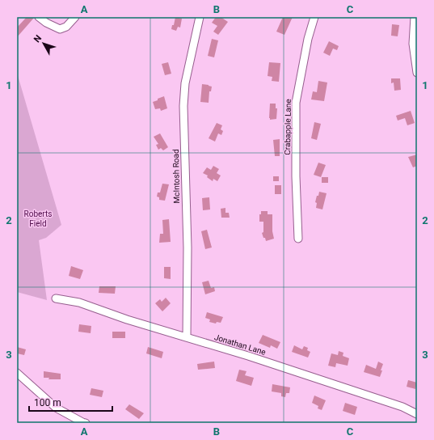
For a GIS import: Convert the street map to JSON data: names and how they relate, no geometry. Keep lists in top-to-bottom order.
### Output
{
  "streets": {
    "street": ["Crabapple Lane", "McIntosh Road", "Jonathan Lane"]
  },
  "crossings": [
    ["McIntosh Road", "Jonathan Lane"]
  ],
  "parks": ["Roberts Field"],
  "scale_bar": "100 m",
  "north": "top left",
  "grid": {
    "columns": ["A", "B", "C"],
    "rows": ["1", "2", "3"]
  }
}
